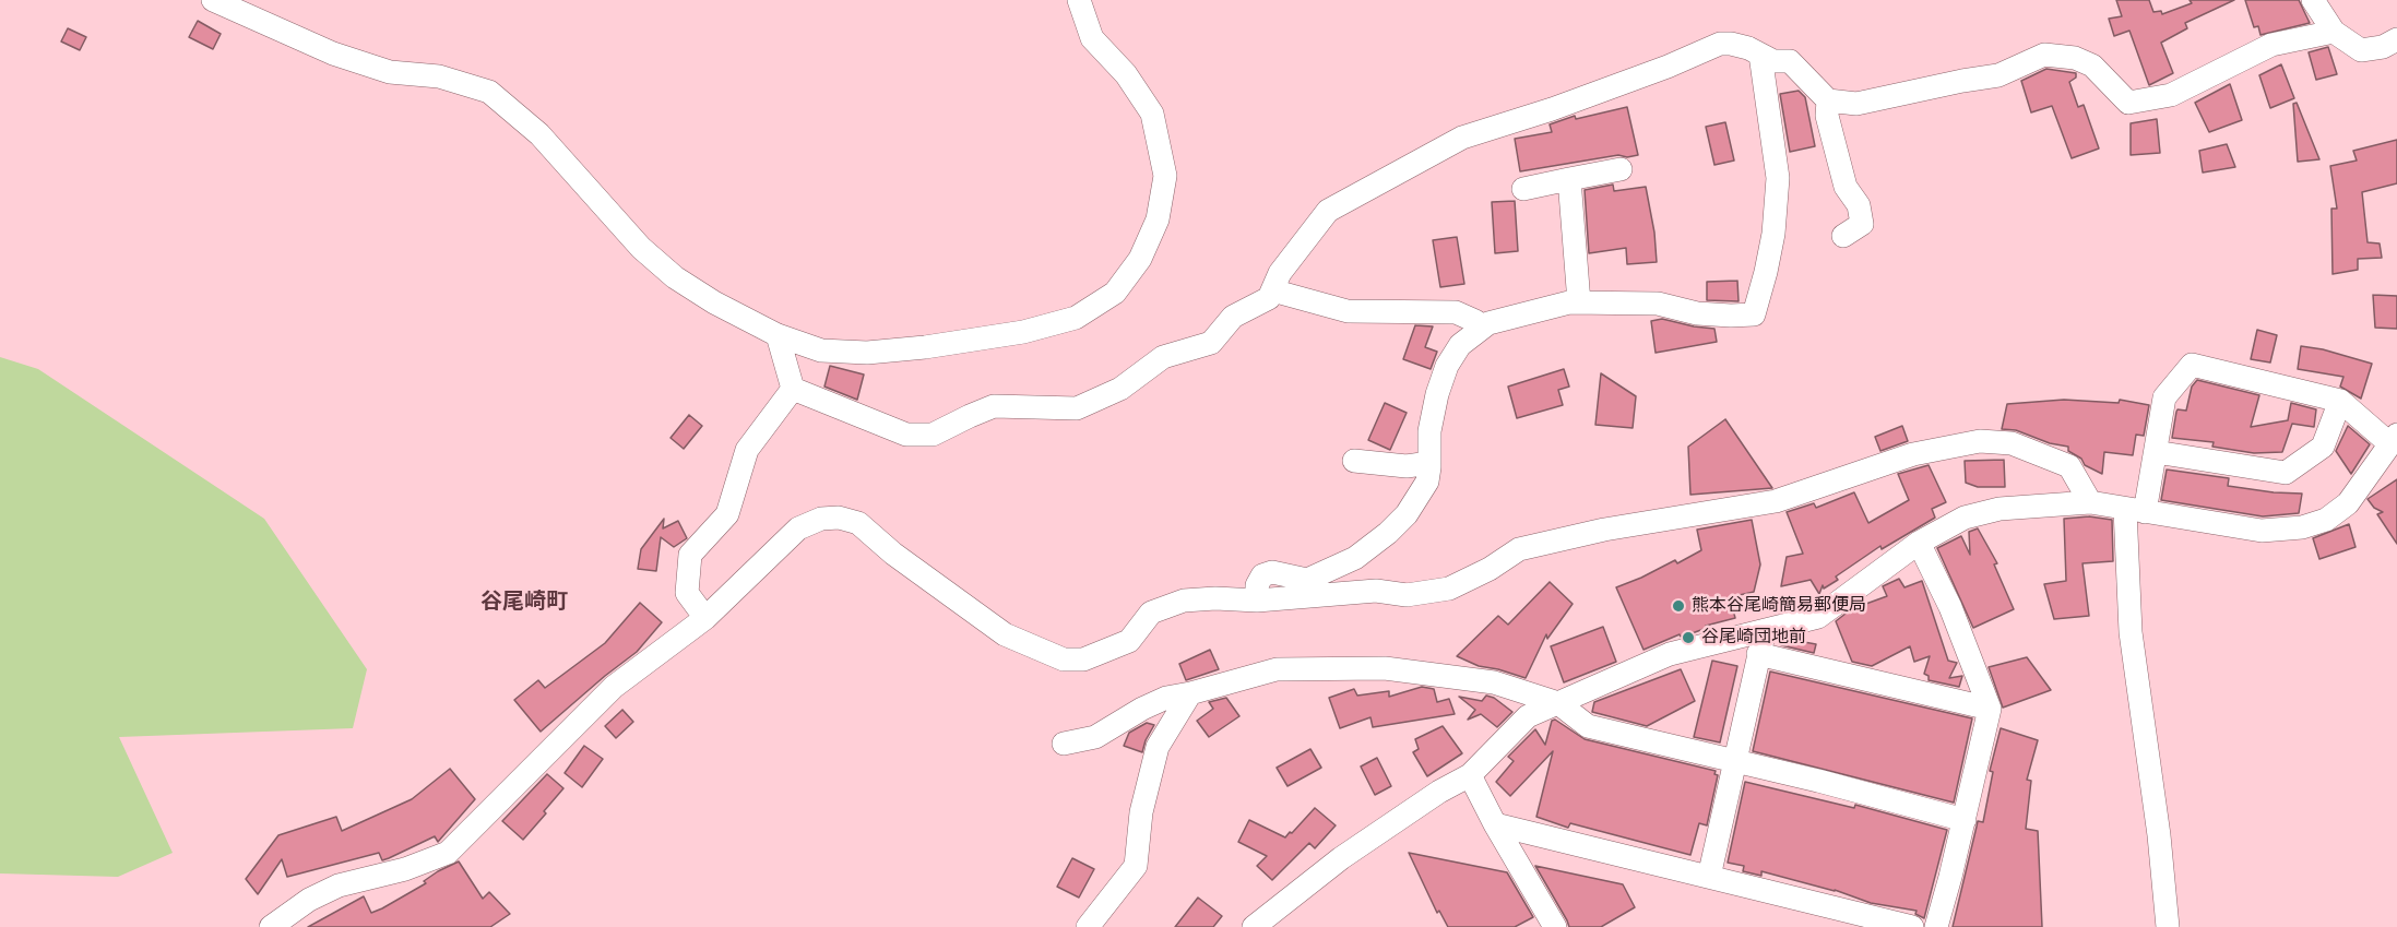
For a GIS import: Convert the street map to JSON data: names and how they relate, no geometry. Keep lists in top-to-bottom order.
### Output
{
  "districts": ["谷尾崎町"],
  "places": ["熊本谷尾崎簡易郵便局", "谷尾崎団地前"]
}
